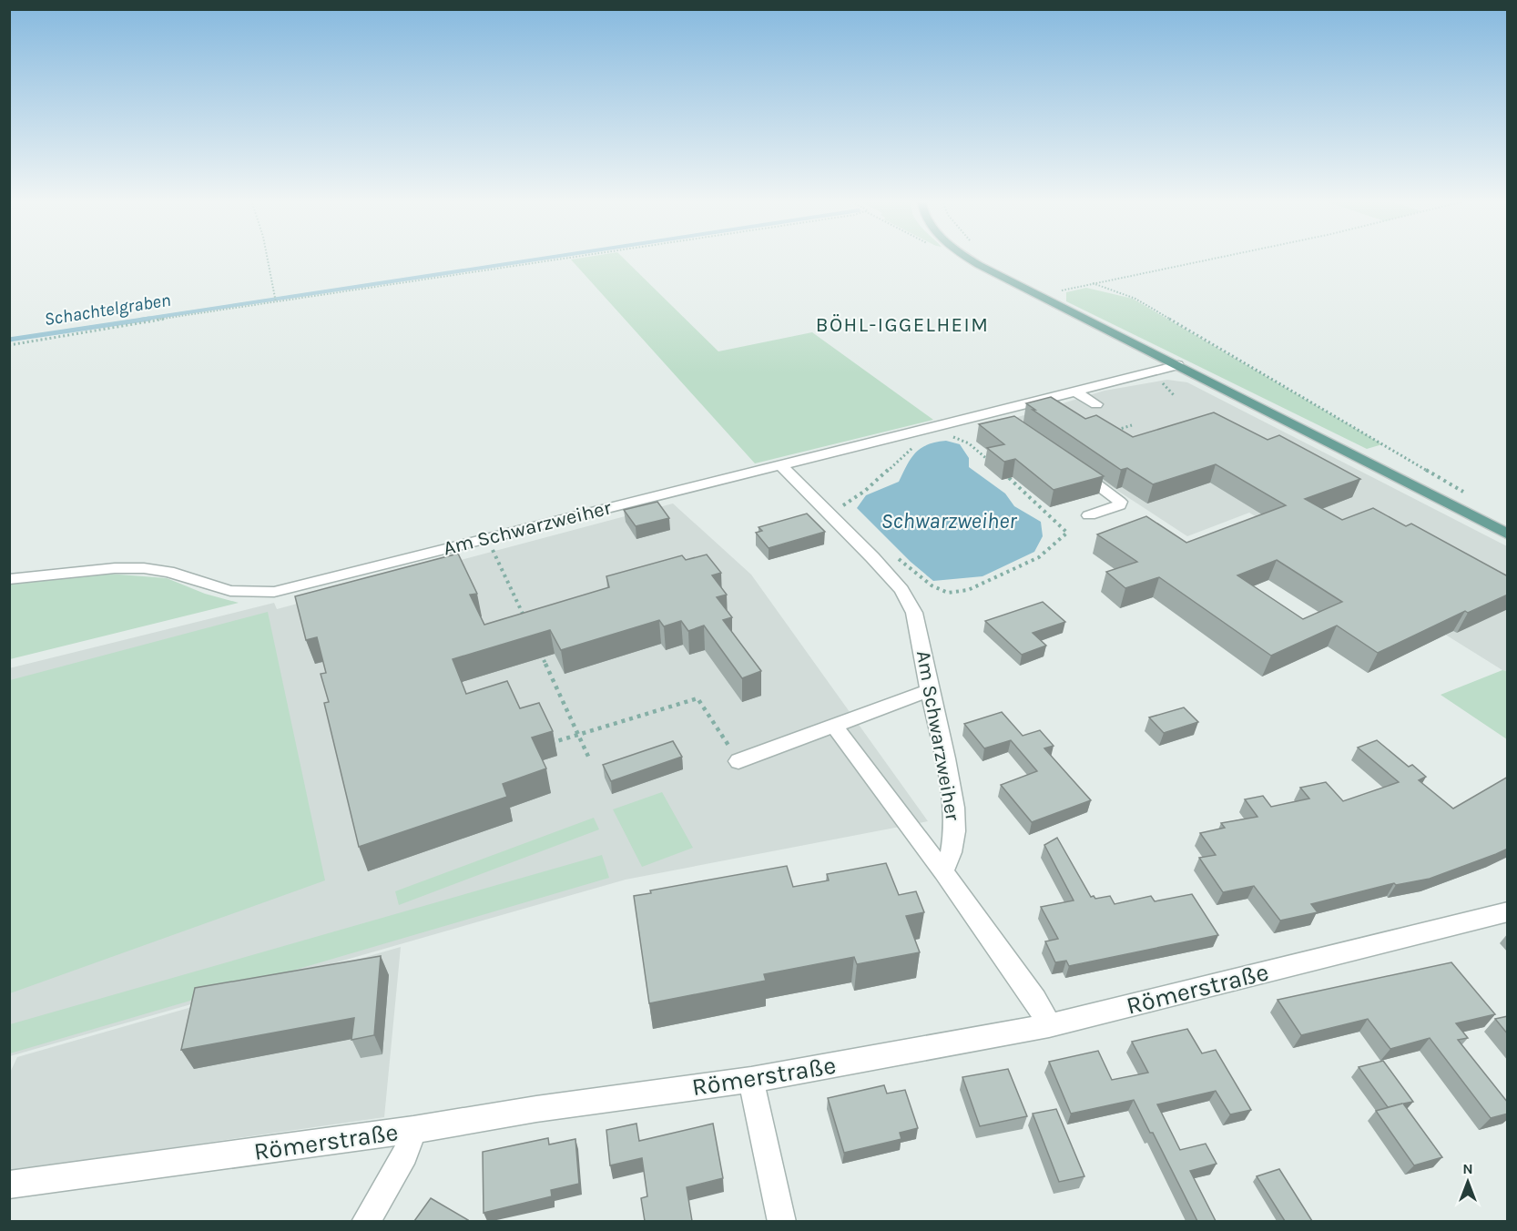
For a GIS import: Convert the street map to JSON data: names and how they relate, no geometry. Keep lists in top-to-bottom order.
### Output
{
  "streets": {
    "street": ["Am Schwarzweiher", "Römerstraße"]
  },
  "districts": ["BÖHL-IGGELHEIM"],
  "water": ["Schachtelgraben", "Schwarzweiher"],
  "north": "top"
}
